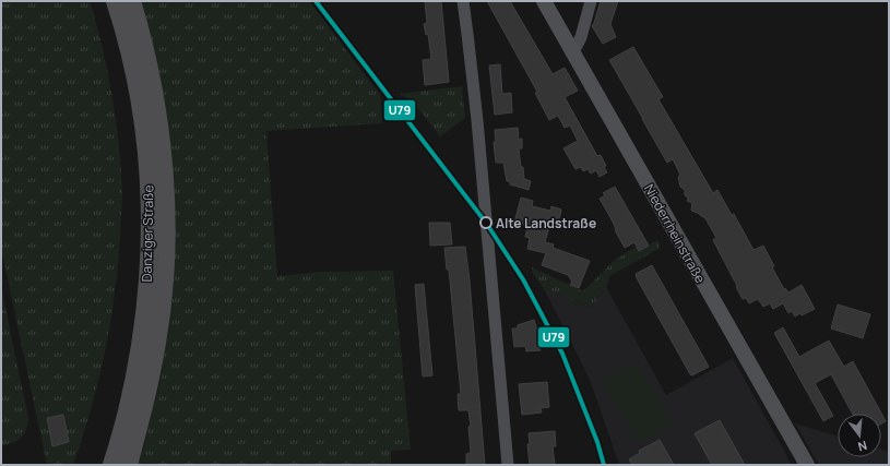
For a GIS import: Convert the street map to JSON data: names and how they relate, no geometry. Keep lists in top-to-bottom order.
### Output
{
  "streets": {
    "highway": ["Danziger Straße"],
    "main road": ["Niederrheinstraße"]
  },
  "places": ["Alte Landstraße"],
  "lines": ["transit line U79"],
  "north": "bottom"
}
